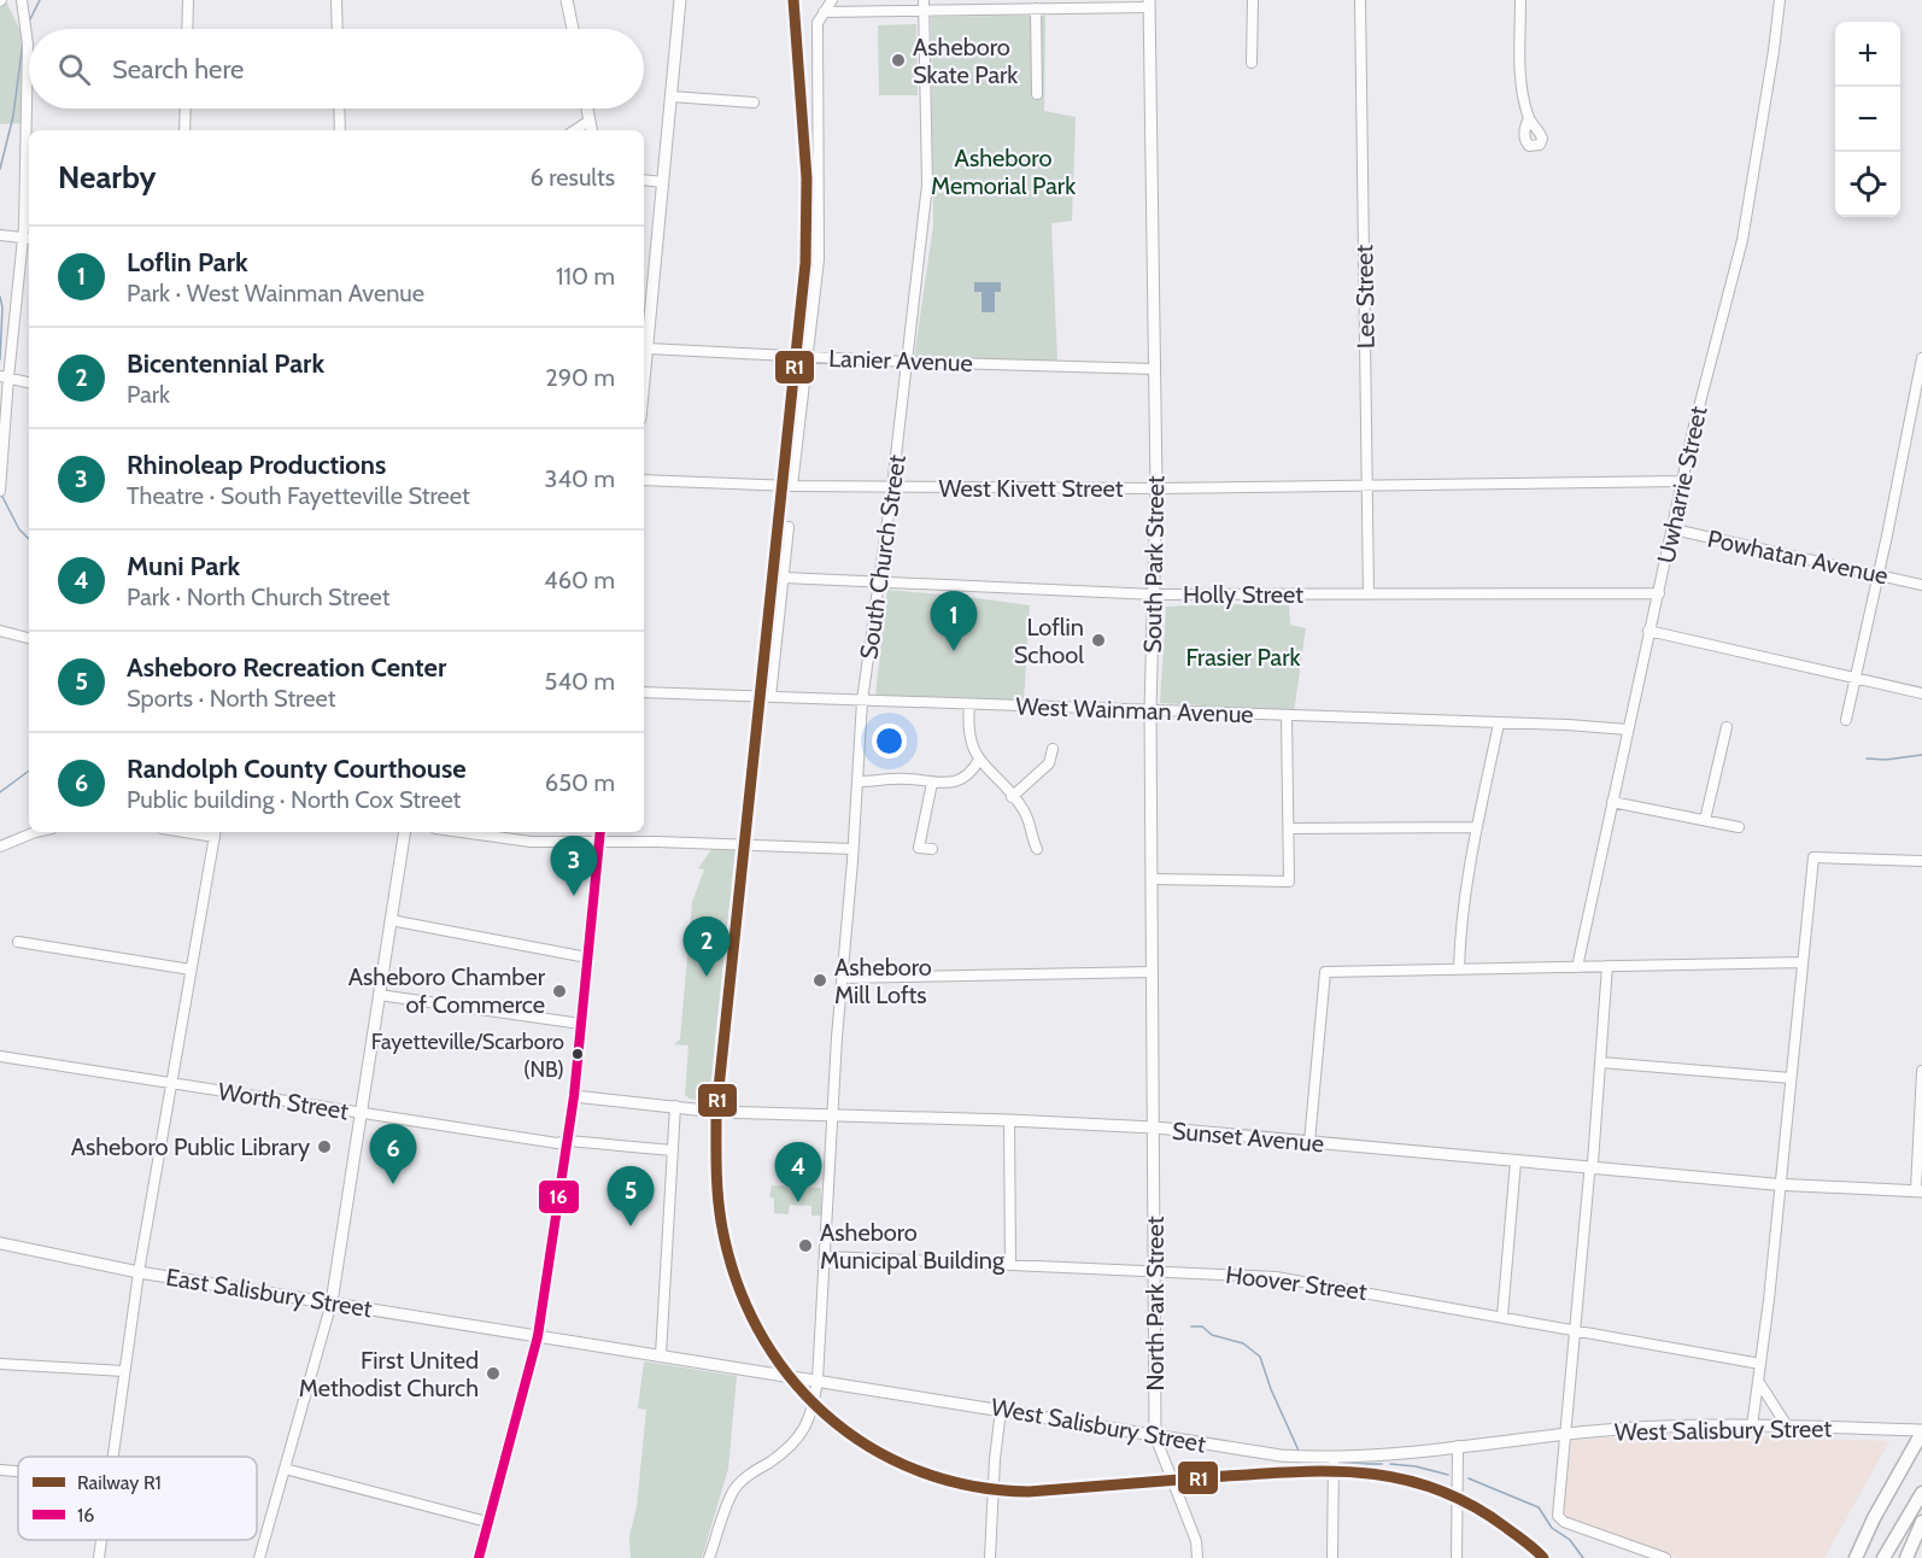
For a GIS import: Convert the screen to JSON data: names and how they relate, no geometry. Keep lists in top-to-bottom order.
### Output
{
  "streets": {
    "main road": [
      "South Park Street",
      "Sunset Avenue",
      "East Salisbury Street",
      "North Park Street",
      "West Salisbury Street"
    ],
    "street": [
      "Lee Street",
      "Lanier Avenue",
      "Uwharrie Street",
      "West Kivett Street",
      "South Church Street",
      "Powhatan Avenue",
      "Holly Street",
      "West Wainman Avenue",
      "Worth Street",
      "Hoover Street"
    ]
  },
  "crossings": [
    ["Lee Street", "West Kivett Street"],
    ["Lee Street", "Holly Street"],
    ["Lanier Avenue", "South Church Street"],
    ["Lanier Avenue", "South Park Street"],
    ["Uwharrie Street", "West Kivett Street"],
    ["Uwharrie Street", "Powhatan Avenue"],
    ["Uwharrie Street", "Holly Street"],
    ["Uwharrie Street", "West Wainman Avenue"],
    ["West Kivett Street", "South Church Street"],
    ["West Kivett Street", "South Park Street"],
    ["South Church Street", "Holly Street"],
    ["South Church Street", "West Wainman Avenue"],
    ["South Church Street", "Sunset Avenue"],
    ["South Church Street", "Hoover Street"],
    ["South Church Street", "West Salisbury Street"],
    ["South Park Street", "Holly Street"],
    ["South Park Street", "West Wainman Avenue"],
    ["South Park Street", "Sunset Avenue"],
    ["South Park Street", "North Park Street"],
    ["Sunset Avenue", "North Park Street"],
    ["Hoover Street", "North Park Street"],
    ["East Salisbury Street", "West Salisbury Street"],
    ["North Park Street", "West Salisbury Street"]
  ],
  "parks": ["Asheboro Memorial Park", "Frasier Park"],
  "places": [
    "Asheboro Skate Park",
    "Loflin School",
    "Asheboro Mill Lofts",
    "Asheboro Chamber of Commerce",
    "Fayetteville/Scarboro (NB)",
    "Asheboro Public Library",
    "Asheboro Municipal Building",
    "First United Methodist Church"
  ],
  "lines": ["rail line R1", "transit line 16"],
  "legend": ["Railway R1", "16"],
  "page": {
    "map_buttons": ["+", "−"],
    "search": "Search here",
    "heading": ["Nearby", "6 results"],
    "list": [
      {
        "mark": "1",
        "name": "Loflin Park",
        "note": "Park · West Wainman Avenue",
        "value": "110 m"
      },
      {
        "mark": "2",
        "name": "Bicentennial Park",
        "note": "Park",
        "value": "290 m"
      },
      {
        "mark": "3",
        "name": "Rhinoleap Productions",
        "note": "Theatre · South Fayetteville Street",
        "value": "340 m"
      },
      {
        "mark": "4",
        "name": "Muni Park",
        "note": "Park · North Church Street",
        "value": "460 m"
      },
      {
        "mark": "5",
        "name": "Asheboro Recreation Center",
        "note": "Sports · North Street",
        "value": "540 m"
      },
      {
        "mark": "6",
        "name": "Randolph County Courthouse",
        "note": "Public building · North Cox Street",
        "value": "650 m"
      }
    ],
    "pins": [
      "1",
      "3",
      "2",
      "6",
      "4",
      "5"
    ]
  }
}
